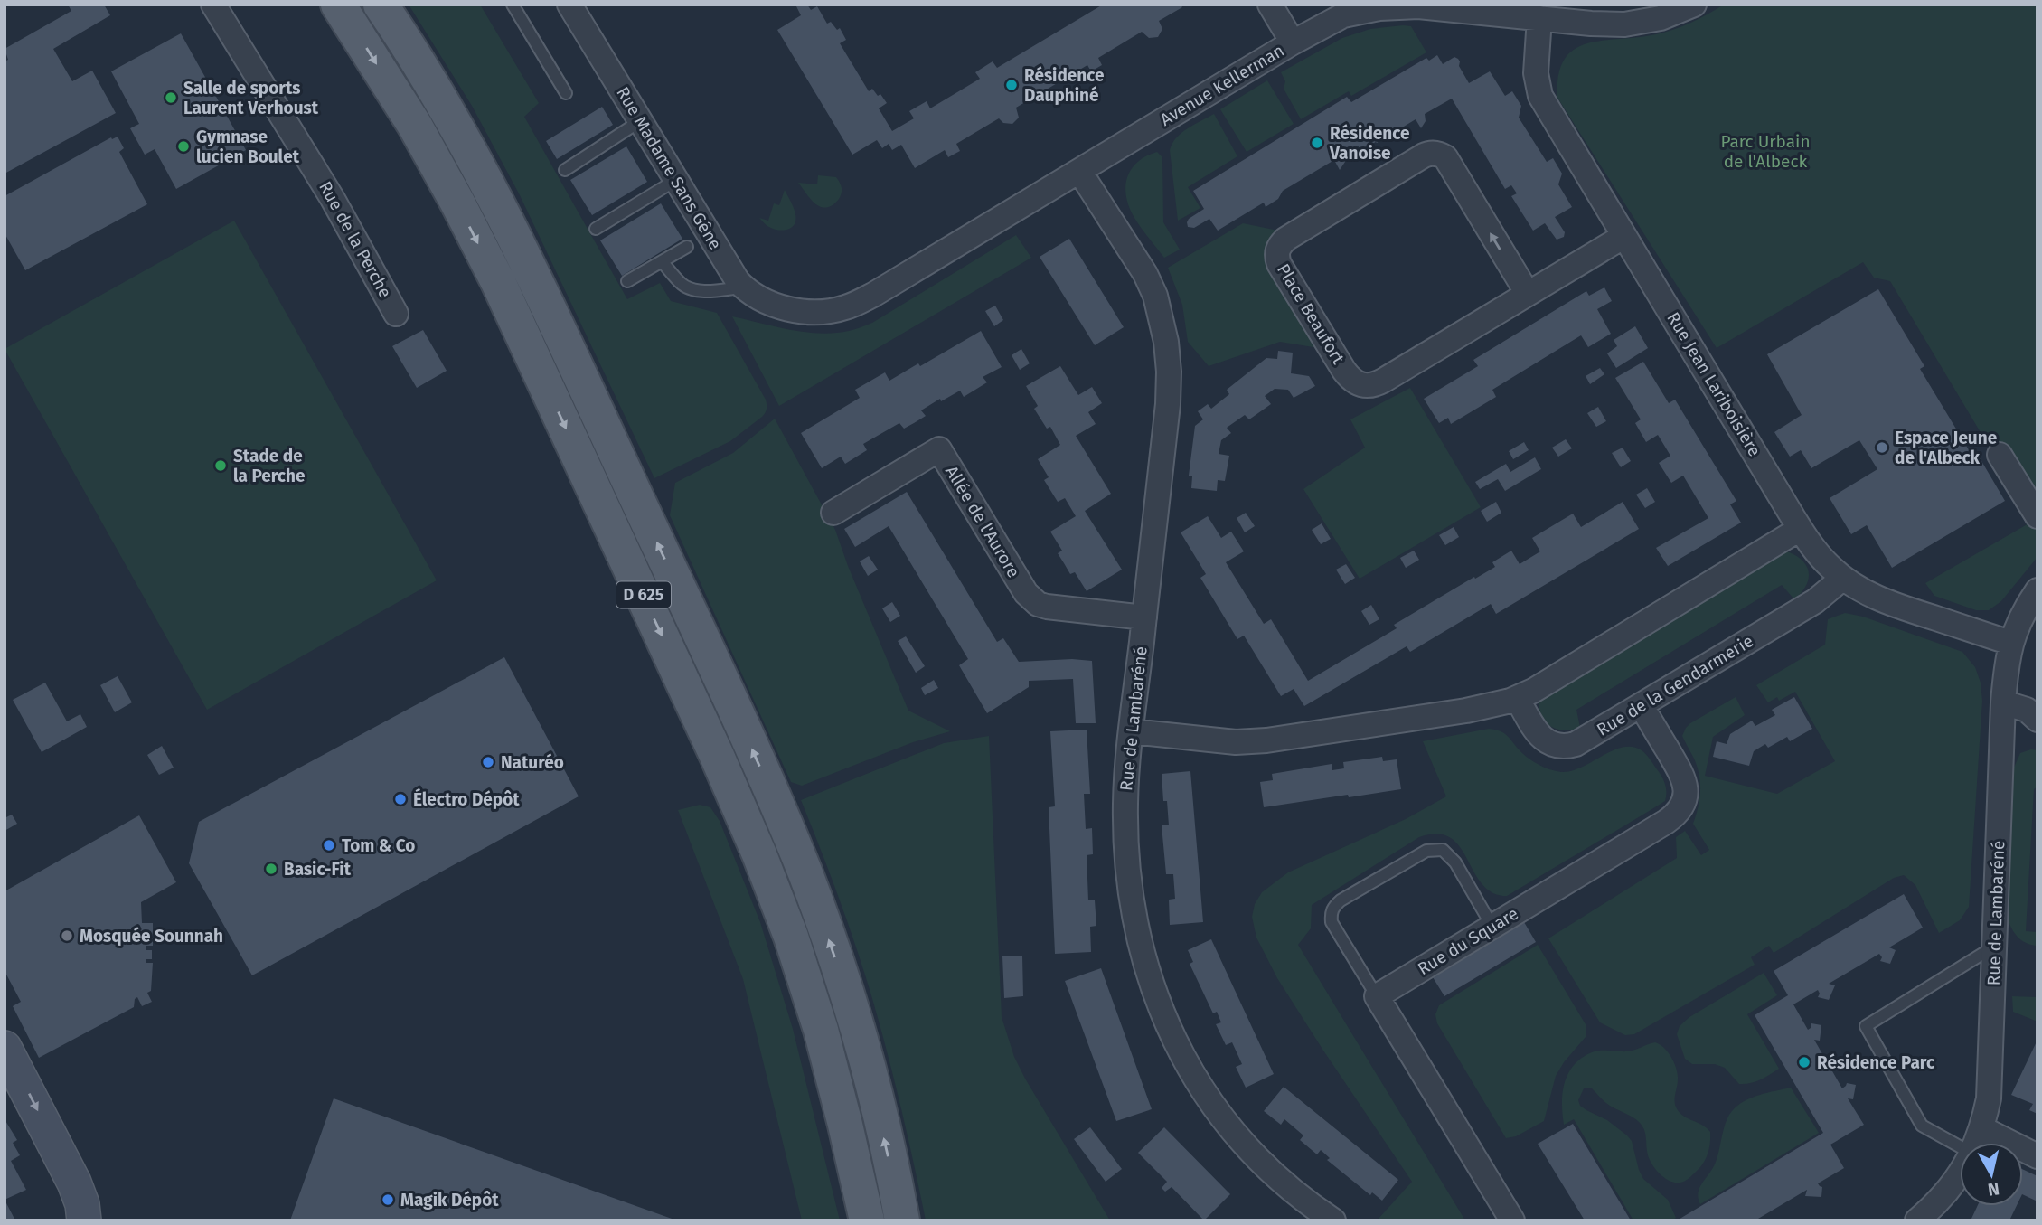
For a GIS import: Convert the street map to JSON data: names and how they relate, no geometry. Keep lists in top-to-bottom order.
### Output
{
  "streets": {
    "main road": ["D 625"],
    "street": [
      "Avenue Kellerman",
      "Rue Madame Sans Gêne",
      "Rue de la Perche",
      "Place Beaufort",
      "Rue Jean Lariboisière",
      "Allée de l'Aurore",
      "Rue de la Gendarmerie",
      "Rue de Lambaréné",
      "Rue du Square"
    ]
  },
  "crossings": [
    ["Avenue Kellerman", "Rue Madame Sans Gêne"],
    ["Avenue Kellerman", "Rue Jean Lariboisière"],
    ["Avenue Kellerman", "Rue de Lambaréné"],
    ["Place Beaufort", "Rue Jean Lariboisière"],
    ["Rue Jean Lariboisière", "Rue de la Gendarmerie"],
    ["Rue Jean Lariboisière", "Rue de Lambaréné"],
    ["Allée de l'Aurore", "Rue de Lambaréné"],
    ["Rue de la Gendarmerie", "Rue du Square"]
  ],
  "parks": ["Parc Urbain de l'Albeck"],
  "places": [
    "Résidence Dauphiné",
    "Salle de sports Laurent Verhoust",
    "Résidence Vanoise",
    "Gymnase lucien Boulet",
    "Espace Jeune de l'Albeck",
    "Stade de la Perche",
    "Naturéo",
    "Électro Dépôt",
    "Tom & Co",
    "Basic-Fit",
    "Mosquée Sounnah",
    "Résidence Parc",
    "Magik Dépôt"
  ],
  "north": "bottom"
}
